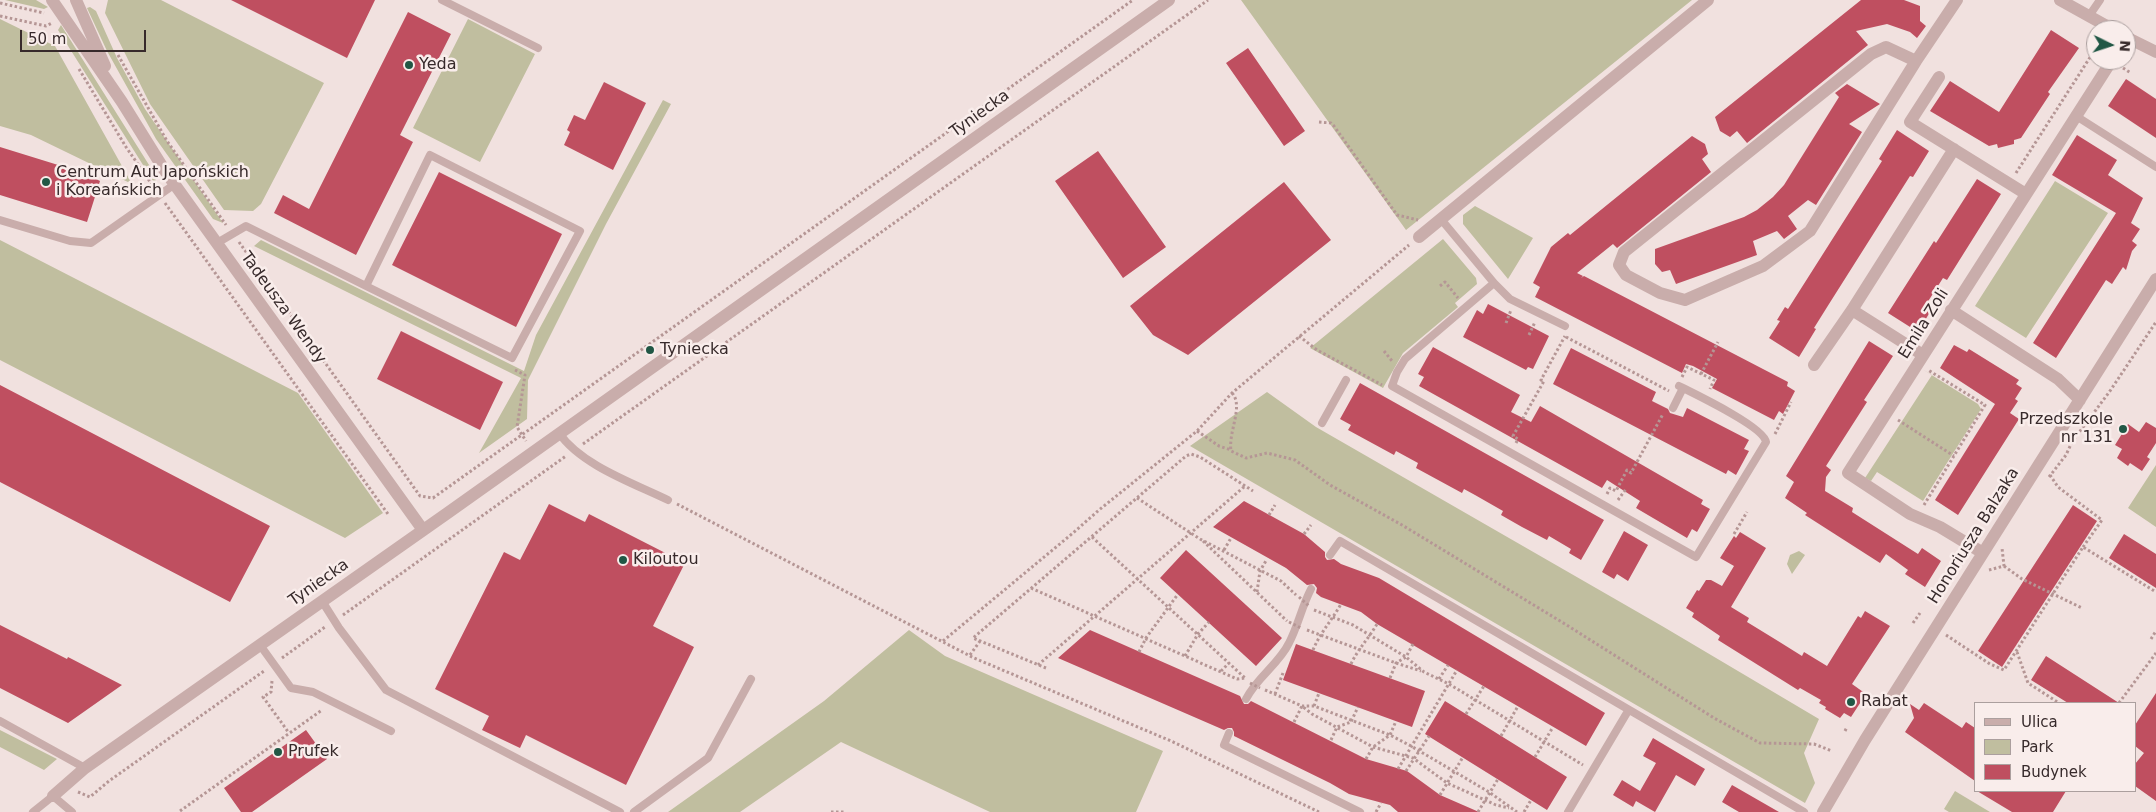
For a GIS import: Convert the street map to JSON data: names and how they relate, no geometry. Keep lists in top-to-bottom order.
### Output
{
  "streets": {
    "street": [
      "Tyniecka",
      "Tadeusza Wendy",
      "Emila Zoli",
      "Honoriusza Balzaka"
    ]
  },
  "crossings": [
    ["Tyniecka", "Tadeusza Wendy"],
    ["Emila Zoli", "Honoriusza Balzaka"]
  ],
  "places": [
    "Yeda",
    "Centrum Aut Japońskich i Koreańskich",
    "Tyniecka",
    "Przedszkole nr 131",
    "Kiloutou",
    "Rabat",
    "Prufek"
  ],
  "legend": ["Ulica", "Park", "Budynek"],
  "scale_bar": "50 m",
  "north": "right"
}
